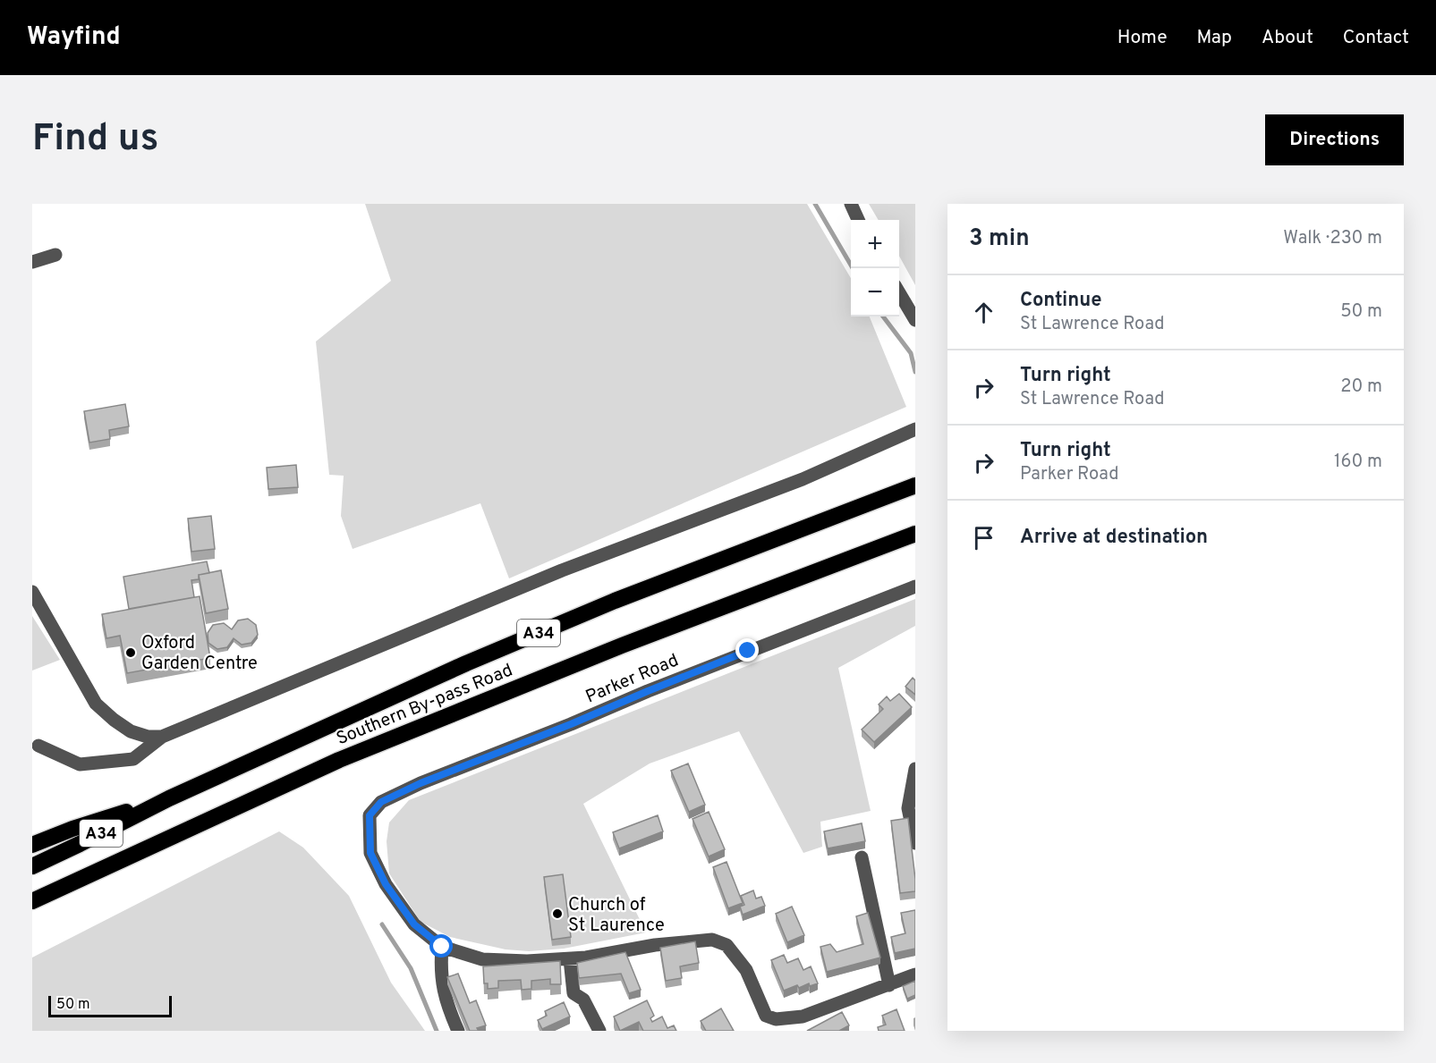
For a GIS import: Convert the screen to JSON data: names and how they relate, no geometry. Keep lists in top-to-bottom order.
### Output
{
  "streets": {
    "highway": ["A34", "Southern By-pass Road"],
    "street": ["Parker Road"]
  },
  "crossings": [
    ["A34", "Southern By-pass Road"]
  ],
  "places": ["Oxford Garden Centre", "Church of St Laurence"],
  "scale_bar": "50 m",
  "page": {
    "header": "Wayfind",
    "nav": [
      "Home",
      "Map",
      "About",
      "Contact"
    ],
    "buttons": "Directions",
    "title": "Find us",
    "heading": ["3 min", "Walk · 230 m"],
    "map_buttons": ["+", "−"],
    "list": [
      ["Continue", "St Lawrence Road", "50 m"],
      ["Turn right", "St Lawrence Road", "20 m"],
      ["Turn right", "Parker Road", "160 m"],
      "Arrive at destination"
    ],
    "scale": "50 m"
  }
}
